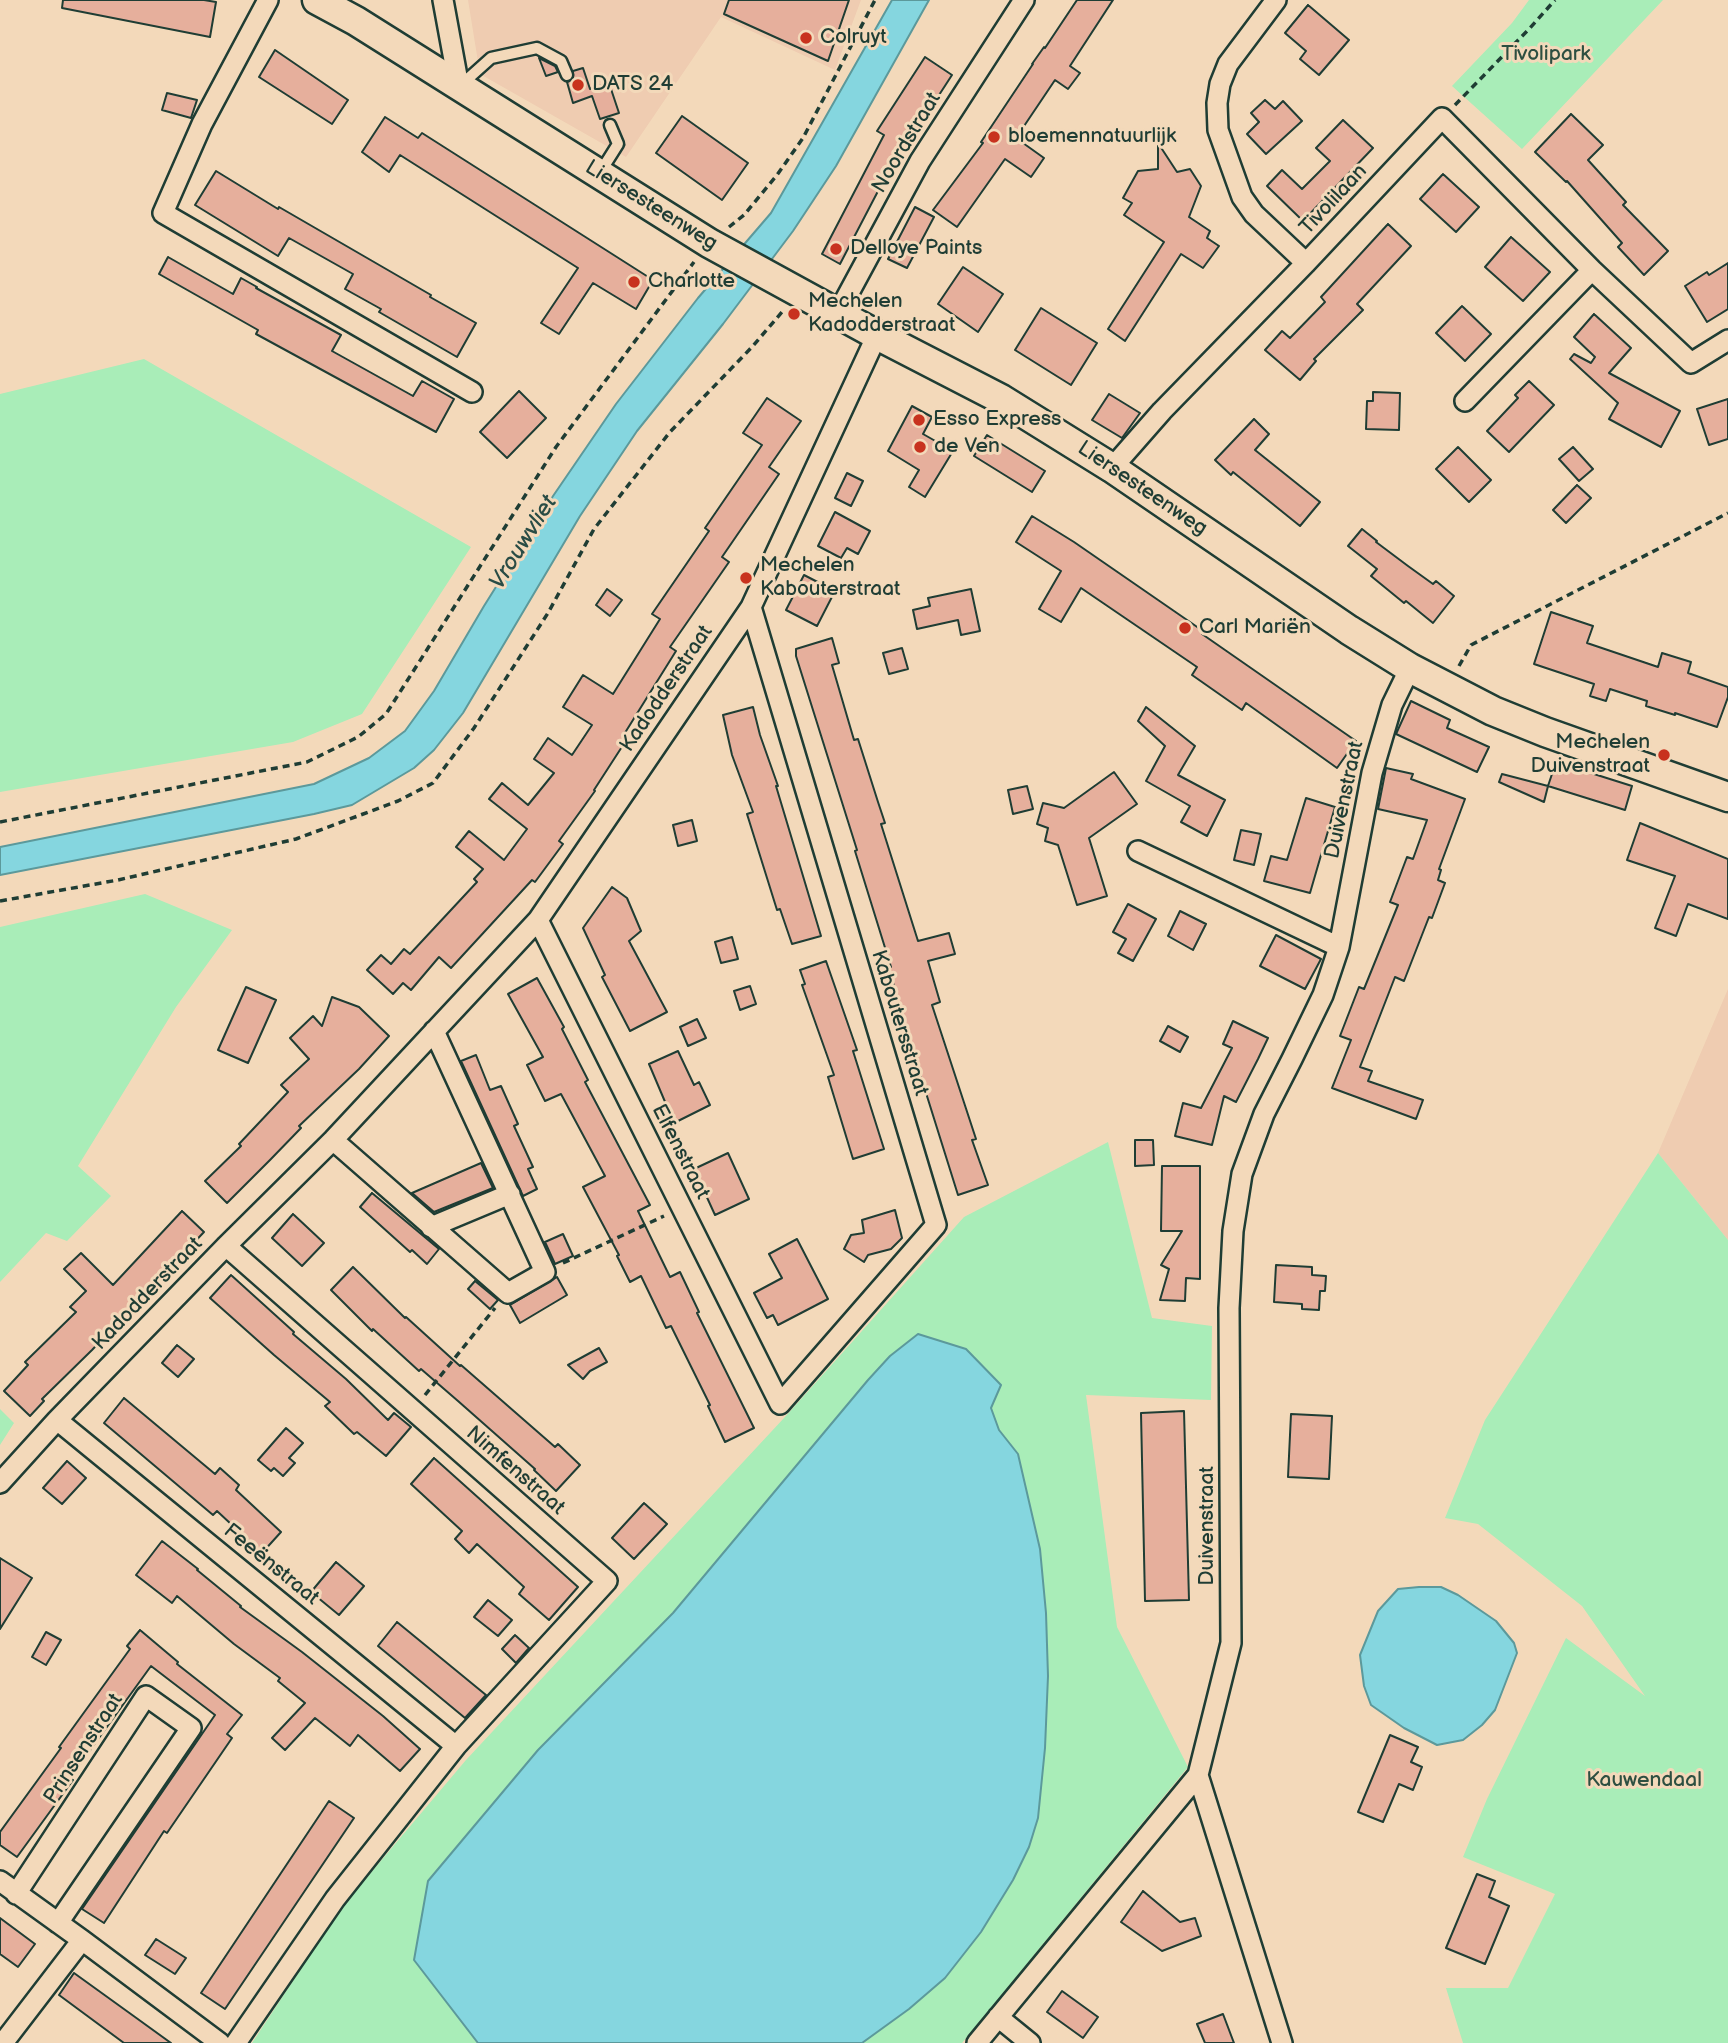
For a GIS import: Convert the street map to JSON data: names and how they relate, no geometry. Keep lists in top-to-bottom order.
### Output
{
  "streets": {
    "main road": ["Liersesteenweg"],
    "street": [
      "Noordstraat",
      "Tivolilaan",
      "Kadodderstraat",
      "Duivenstraat",
      "Kaboutersstraat",
      "Elfenstraat",
      "Nimfenstraat",
      "Feeënstraat",
      "Prinsenstraat"
    ]
  },
  "crossings": [
    ["Noordstraat", "Liersesteenweg"],
    ["Tivolilaan", "Liersesteenweg"],
    ["Liersesteenweg", "Kadodderstraat"],
    ["Liersesteenweg", "Duivenstraat"],
    ["Kadodderstraat", "Kaboutersstraat"],
    ["Kadodderstraat", "Elfenstraat"],
    ["Kadodderstraat", "Nimfenstraat"],
    ["Kadodderstraat", "Feeënstraat"],
    ["Kaboutersstraat", "Elfenstraat"],
    ["Nimfenstraat", "Feeënstraat"]
  ],
  "water": ["Vrouwvliet"],
  "parks": ["Tivolipark", "Kauwendaal"],
  "places": [
    "Colruyt",
    "DATS 24",
    "bloemennatuurlijk",
    "Delloye Paints",
    "Charlotte",
    "Mechelen Kadodderstraat",
    "Esso Express",
    "de Ven",
    "Mechelen Kabouterstraat",
    "Carl Mariën",
    "Mechelen Duivenstraat"
  ]
}
